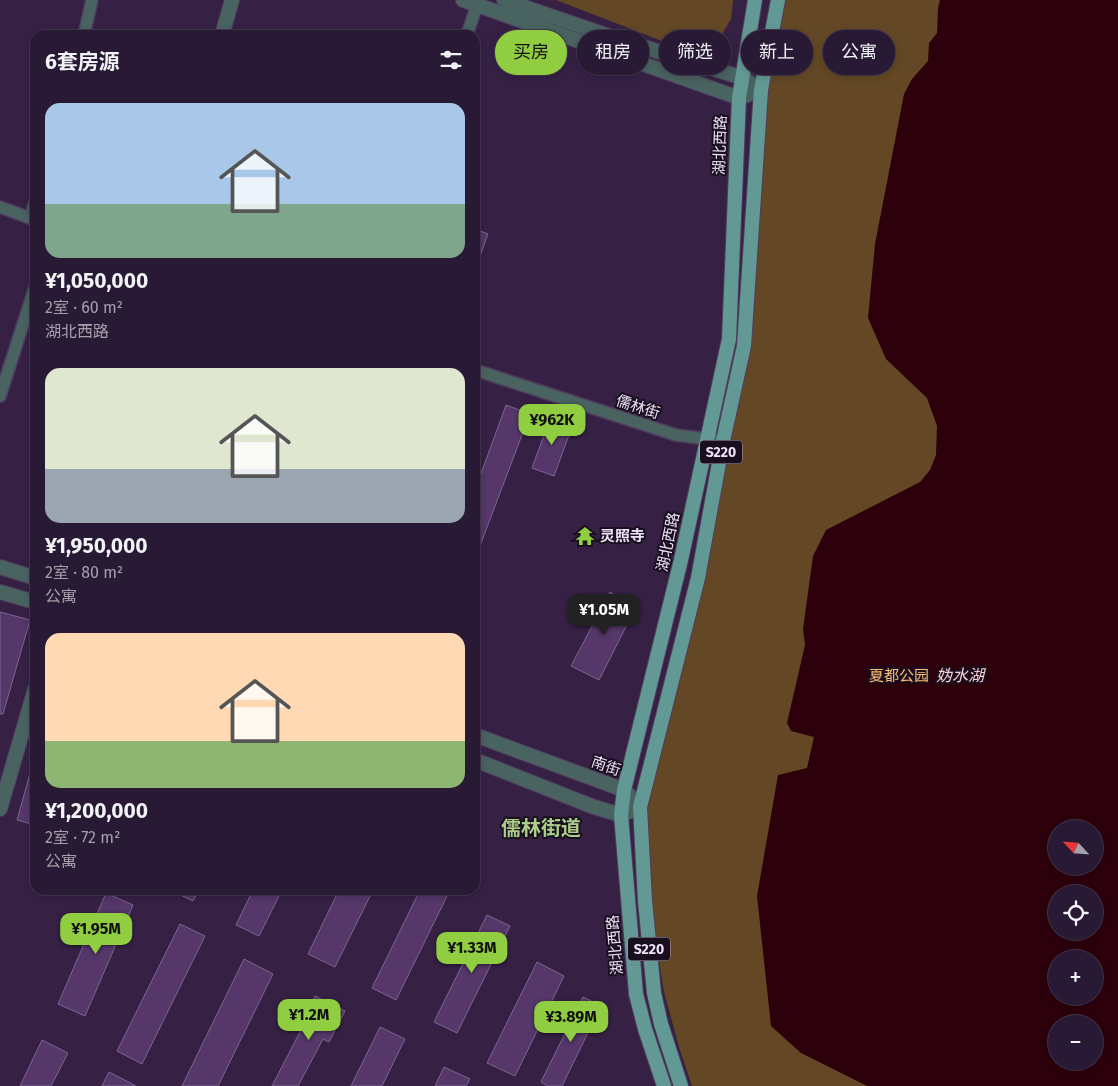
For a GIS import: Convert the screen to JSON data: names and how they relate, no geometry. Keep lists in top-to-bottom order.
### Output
{
  "streets": {
    "main road": ["湖北西路", "S220"],
    "street": ["儒林街", "南街"]
  },
  "crossings": [
    ["湖北西路", "儒林街"],
    ["湖北西路", "南街"],
    ["儒林街", "S220"],
    ["S220", "南街"]
  ],
  "districts": ["儒林街道"],
  "water": ["妫水湖"],
  "parks": ["夏都公园"],
  "places": {
    "temple": ["灵照寺"]
  },
  "north": "top left",
  "page": {
    "chip": [
      "买房",
      "租房",
      "筛选",
      "新上",
      "公寓"
    ],
    "heading": "6套房源",
    "list": [
      {
        "name": "¥1,050,000",
        "note": "2室 · 60 m² · 湖北西路"
      },
      {
        "name": "¥1,950,000",
        "note": "2室 · 80 m² · 公寓"
      },
      {
        "name": "¥1,200,000",
        "note": "2室 · 72 m² · 公寓"
      }
    ],
    "price": [
      "¥962K",
      "¥1.05M",
      "¥1.95M",
      "¥1.33M",
      "¥1.2M",
      "¥3.89M"
    ],
    "map_buttons": ["+", "−"]
  }
}
